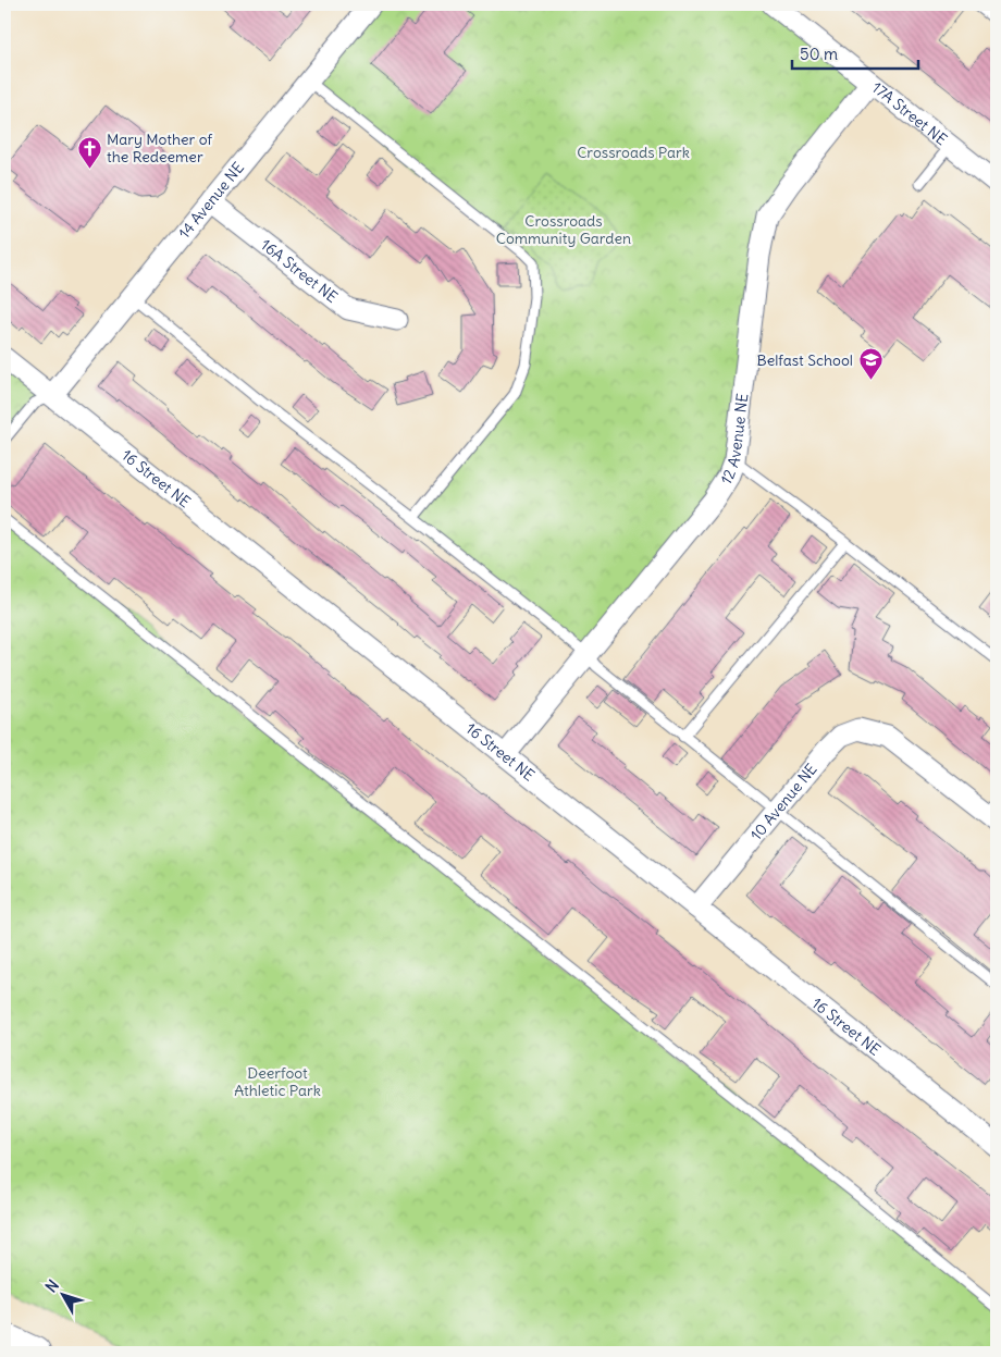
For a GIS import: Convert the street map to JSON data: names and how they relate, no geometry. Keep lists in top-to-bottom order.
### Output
{
  "streets": {
    "street": [
      "17A Street NE",
      "14 Avenue NE",
      "16A Street NE",
      "12 Avenue NE",
      "16 Street NE",
      "10 Avenue NE"
    ]
  },
  "crossings": [
    ["17A Street NE", "12 Avenue NE"],
    ["14 Avenue NE", "16A Street NE"],
    ["14 Avenue NE", "16 Street NE"],
    ["12 Avenue NE", "16 Street NE"],
    ["16 Street NE", "10 Avenue NE"]
  ],
  "parks": ["Crossroads Park", "Crossroads Community Garden", "Deerfoot Athletic Park"],
  "places": {
    "church": ["Mary Mother of the Redeemer"],
    "school or university": ["Belfast School"]
  },
  "scale_bar": "50 m",
  "north": "top left"
}
